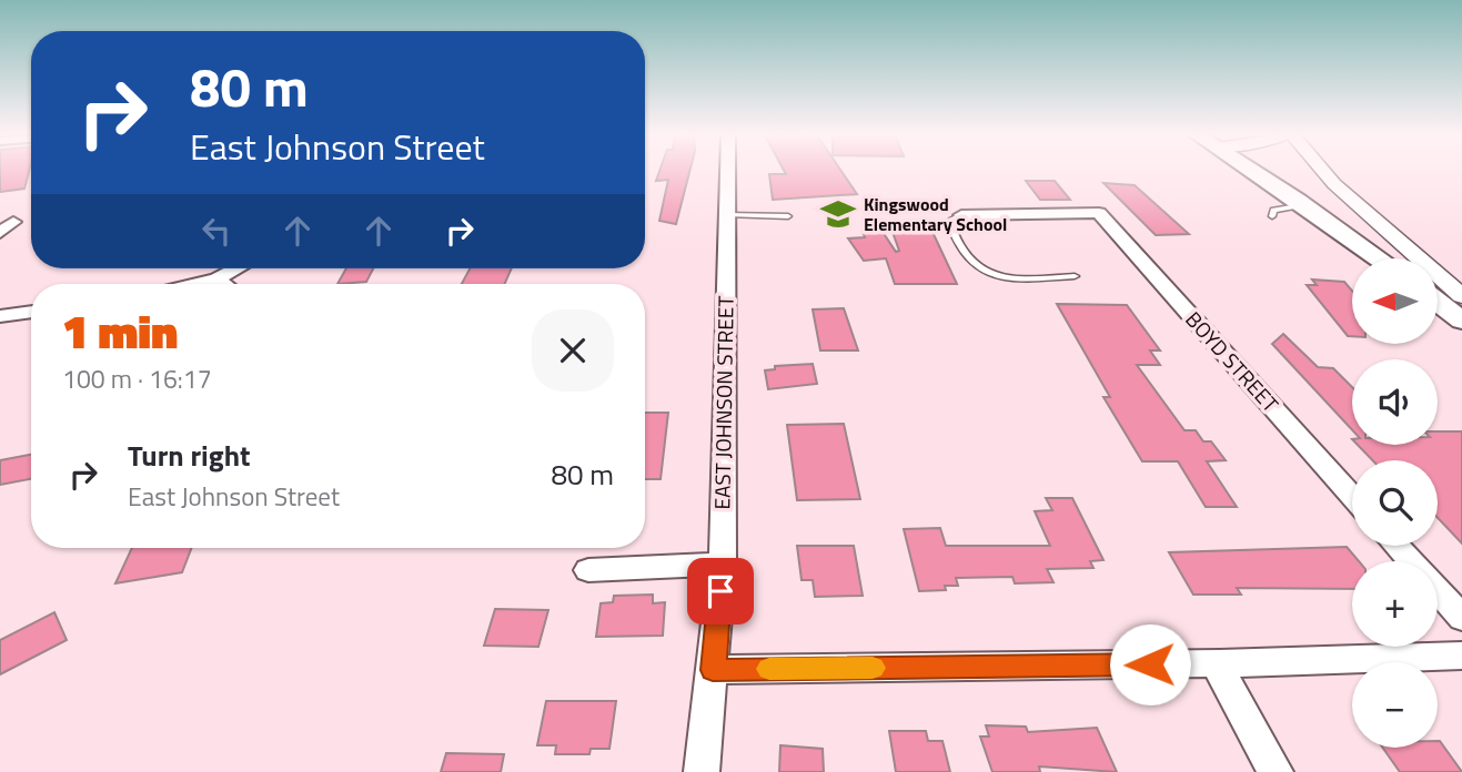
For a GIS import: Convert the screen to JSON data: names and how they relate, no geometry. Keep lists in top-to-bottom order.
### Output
{
  "streets": {
    "street": ["BOYD STREET", "EAST JOHNSON STREET"]
  },
  "places": {
    "school or university": ["Kingswood Elementary School"]
  },
  "north": "left",
  "page": {
    "turn": ["80 m", "East Johnson Street"],
    "map_buttons": ["+", "−"],
    "heading": ["1 min", "100 m · 16:17"],
    "list": [
      {
        "name": "Turn right",
        "note": "East Johnson Street",
        "value": "80 m"
      }
    ]
  }
}
